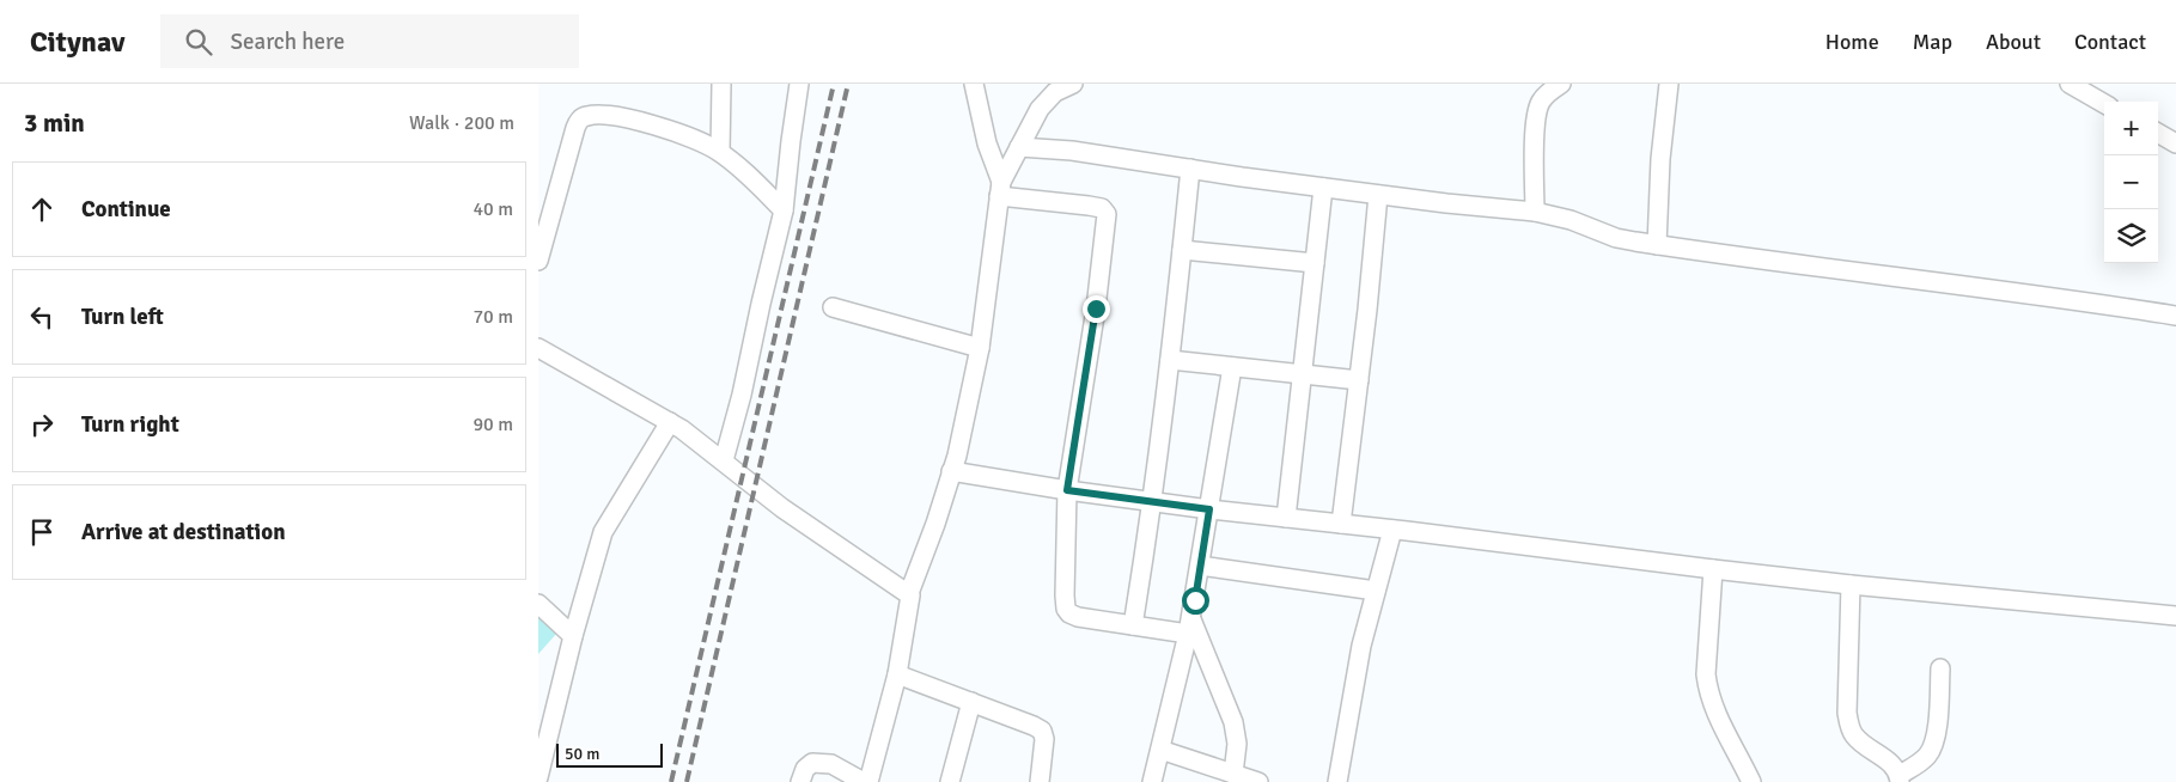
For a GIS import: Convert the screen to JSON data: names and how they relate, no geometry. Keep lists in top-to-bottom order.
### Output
{
  "scale_bar": "50 m",
  "page": {
    "header": "Citynav",
    "search": "Search here",
    "nav": [
      "Home",
      "Map",
      "About",
      "Contact"
    ],
    "heading": ["3 min", "Walk · 200 m"],
    "map_buttons": ["+", "−"],
    "list": [
      ["Continue", "40 m"],
      ["Turn left", "70 m"],
      ["Turn right", "90 m"],
      "Arrive at destination"
    ],
    "scale": "50 m"
  }
}
